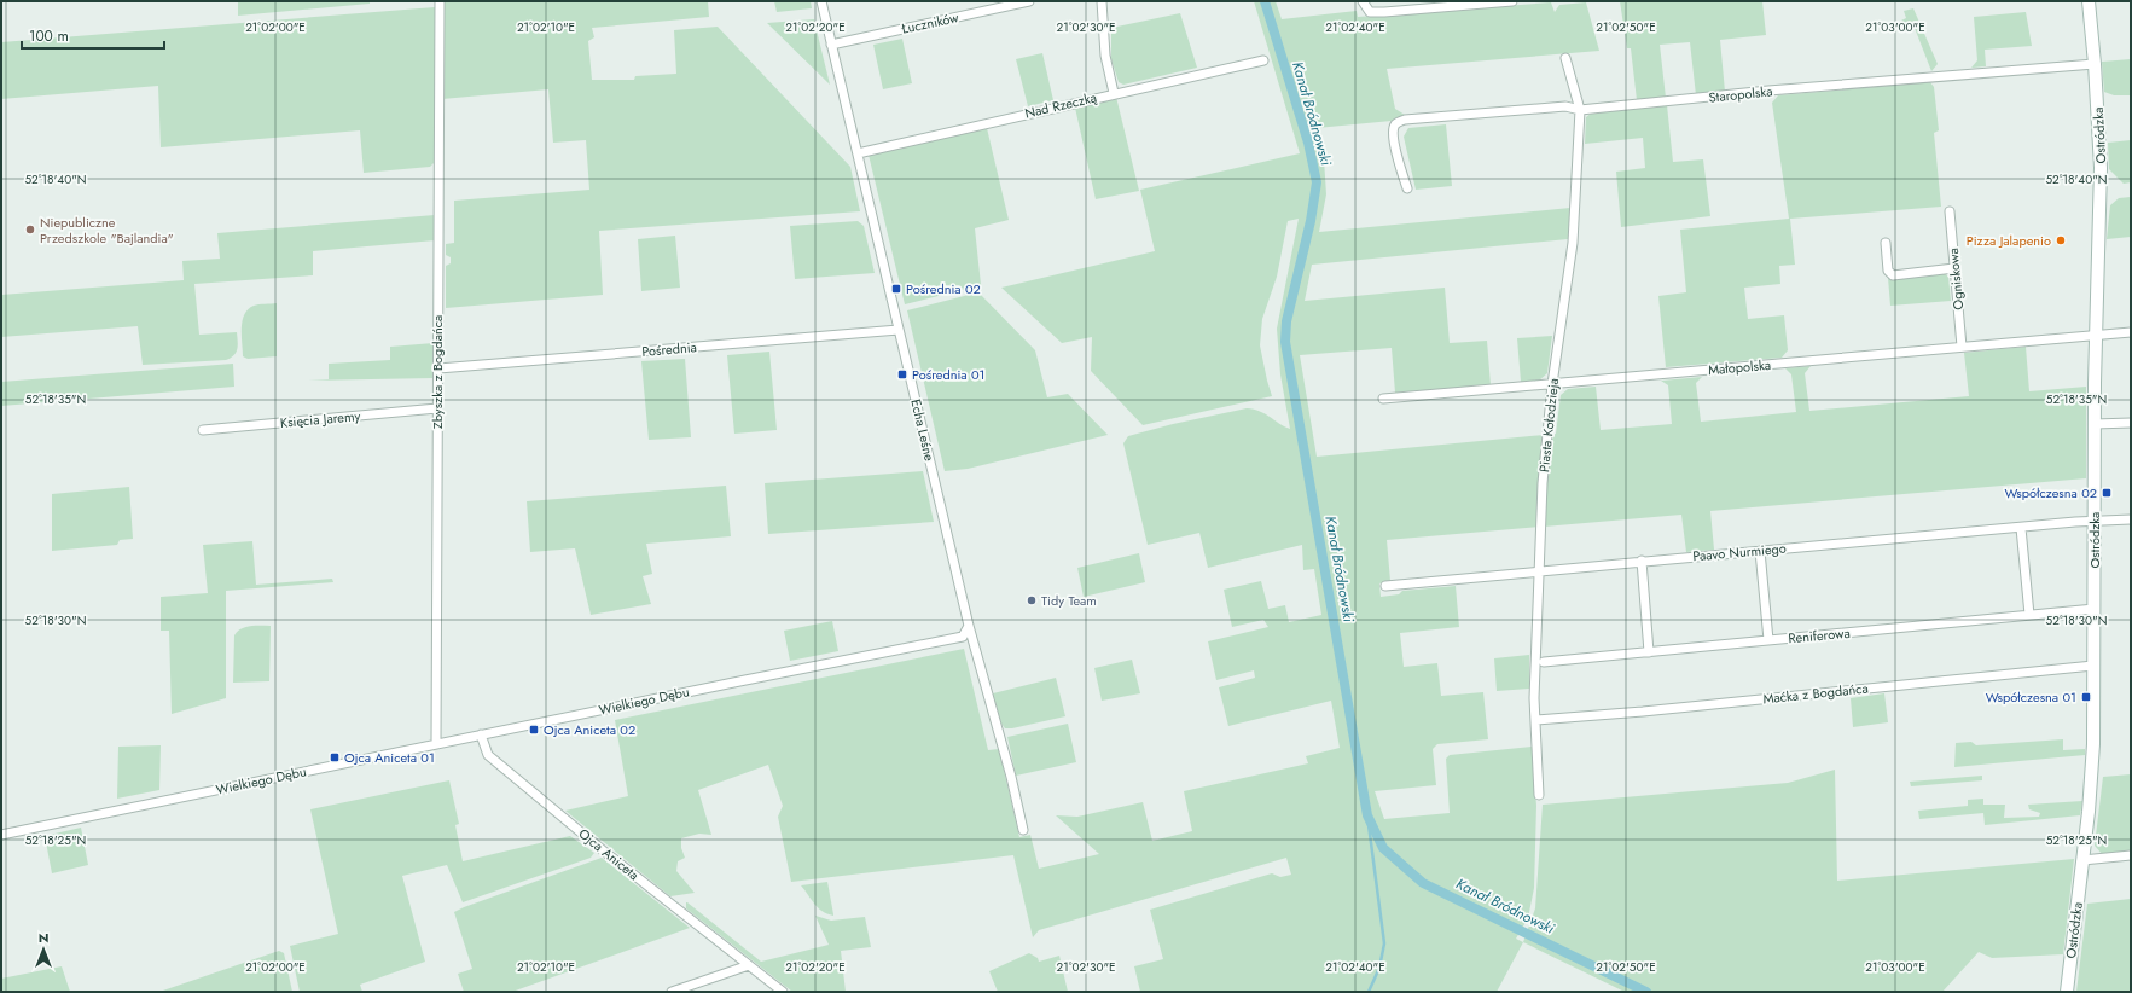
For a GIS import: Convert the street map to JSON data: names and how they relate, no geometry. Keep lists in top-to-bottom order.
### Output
{
  "streets": {
    "street": [
      "Łuczników",
      "Staropolska",
      "Nad Rzeczką",
      "Ostródzka",
      "Ogniskowa",
      "Pośrednia",
      "Małopolska",
      "Zbyszka z Bogdańca",
      "Księcia Jaremy",
      "Piasta Kołodzieja",
      "Echa Leśne",
      "Paavo Nurmiego",
      "Reniferowa",
      "Maćka z Bogdańca",
      "Wielkiego Dębu",
      "Ojca Aniceta"
    ]
  },
  "crossings": [
    ["Łuczników", "Echa Leśne"],
    ["Staropolska", "Ostródzka"],
    ["Staropolska", "Piasta Kołodzieja"],
    ["Nad Rzeczką", "Echa Leśne"],
    ["Ostródzka", "Małopolska"],
    ["Ostródzka", "Paavo Nurmiego"],
    ["Ostródzka", "Reniferowa"],
    ["Ostródzka", "Maćka z Bogdańca"],
    ["Ogniskowa", "Małopolska"],
    ["Pośrednia", "Zbyszka z Bogdańca"],
    ["Pośrednia", "Echa Leśne"],
    ["Małopolska", "Piasta Kołodzieja"],
    ["Zbyszka z Bogdańca", "Księcia Jaremy"],
    ["Zbyszka z Bogdańca", "Wielkiego Dębu"],
    ["Piasta Kołodzieja", "Paavo Nurmiego"],
    ["Piasta Kołodzieja", "Maćka z Bogdańca"],
    ["Echa Leśne", "Wielkiego Dębu"],
    ["Wielkiego Dębu", "Ojca Aniceta"]
  ],
  "water": ["Kanał Bródnowski"],
  "places": {
    "other": ["Niepubliczne Przedszkole \"Bajlandia\"", "Pizza Jalapenio", "Tidy Team"],
    "transit": [
      "Pośrednia 02",
      "Pośrednia 01",
      "Współczesna 02",
      "Współczesna 01",
      "Ojca Aniceta 02",
      "Ojca Aniceta 01"
    ]
  },
  "scale_bar": "100 m",
  "north": "top",
  "coordinates": [
    "21°02'00\"E",
    "21°02'10\"E",
    "21°02'20\"E",
    "21°02'30\"E",
    "21°02'40\"E",
    "21°02'50\"E",
    "21°03'00\"E",
    "52°18'40\"N",
    "52°18'35\"N",
    "52°18'30\"N",
    "52°18'25\"N"
  ]
}
